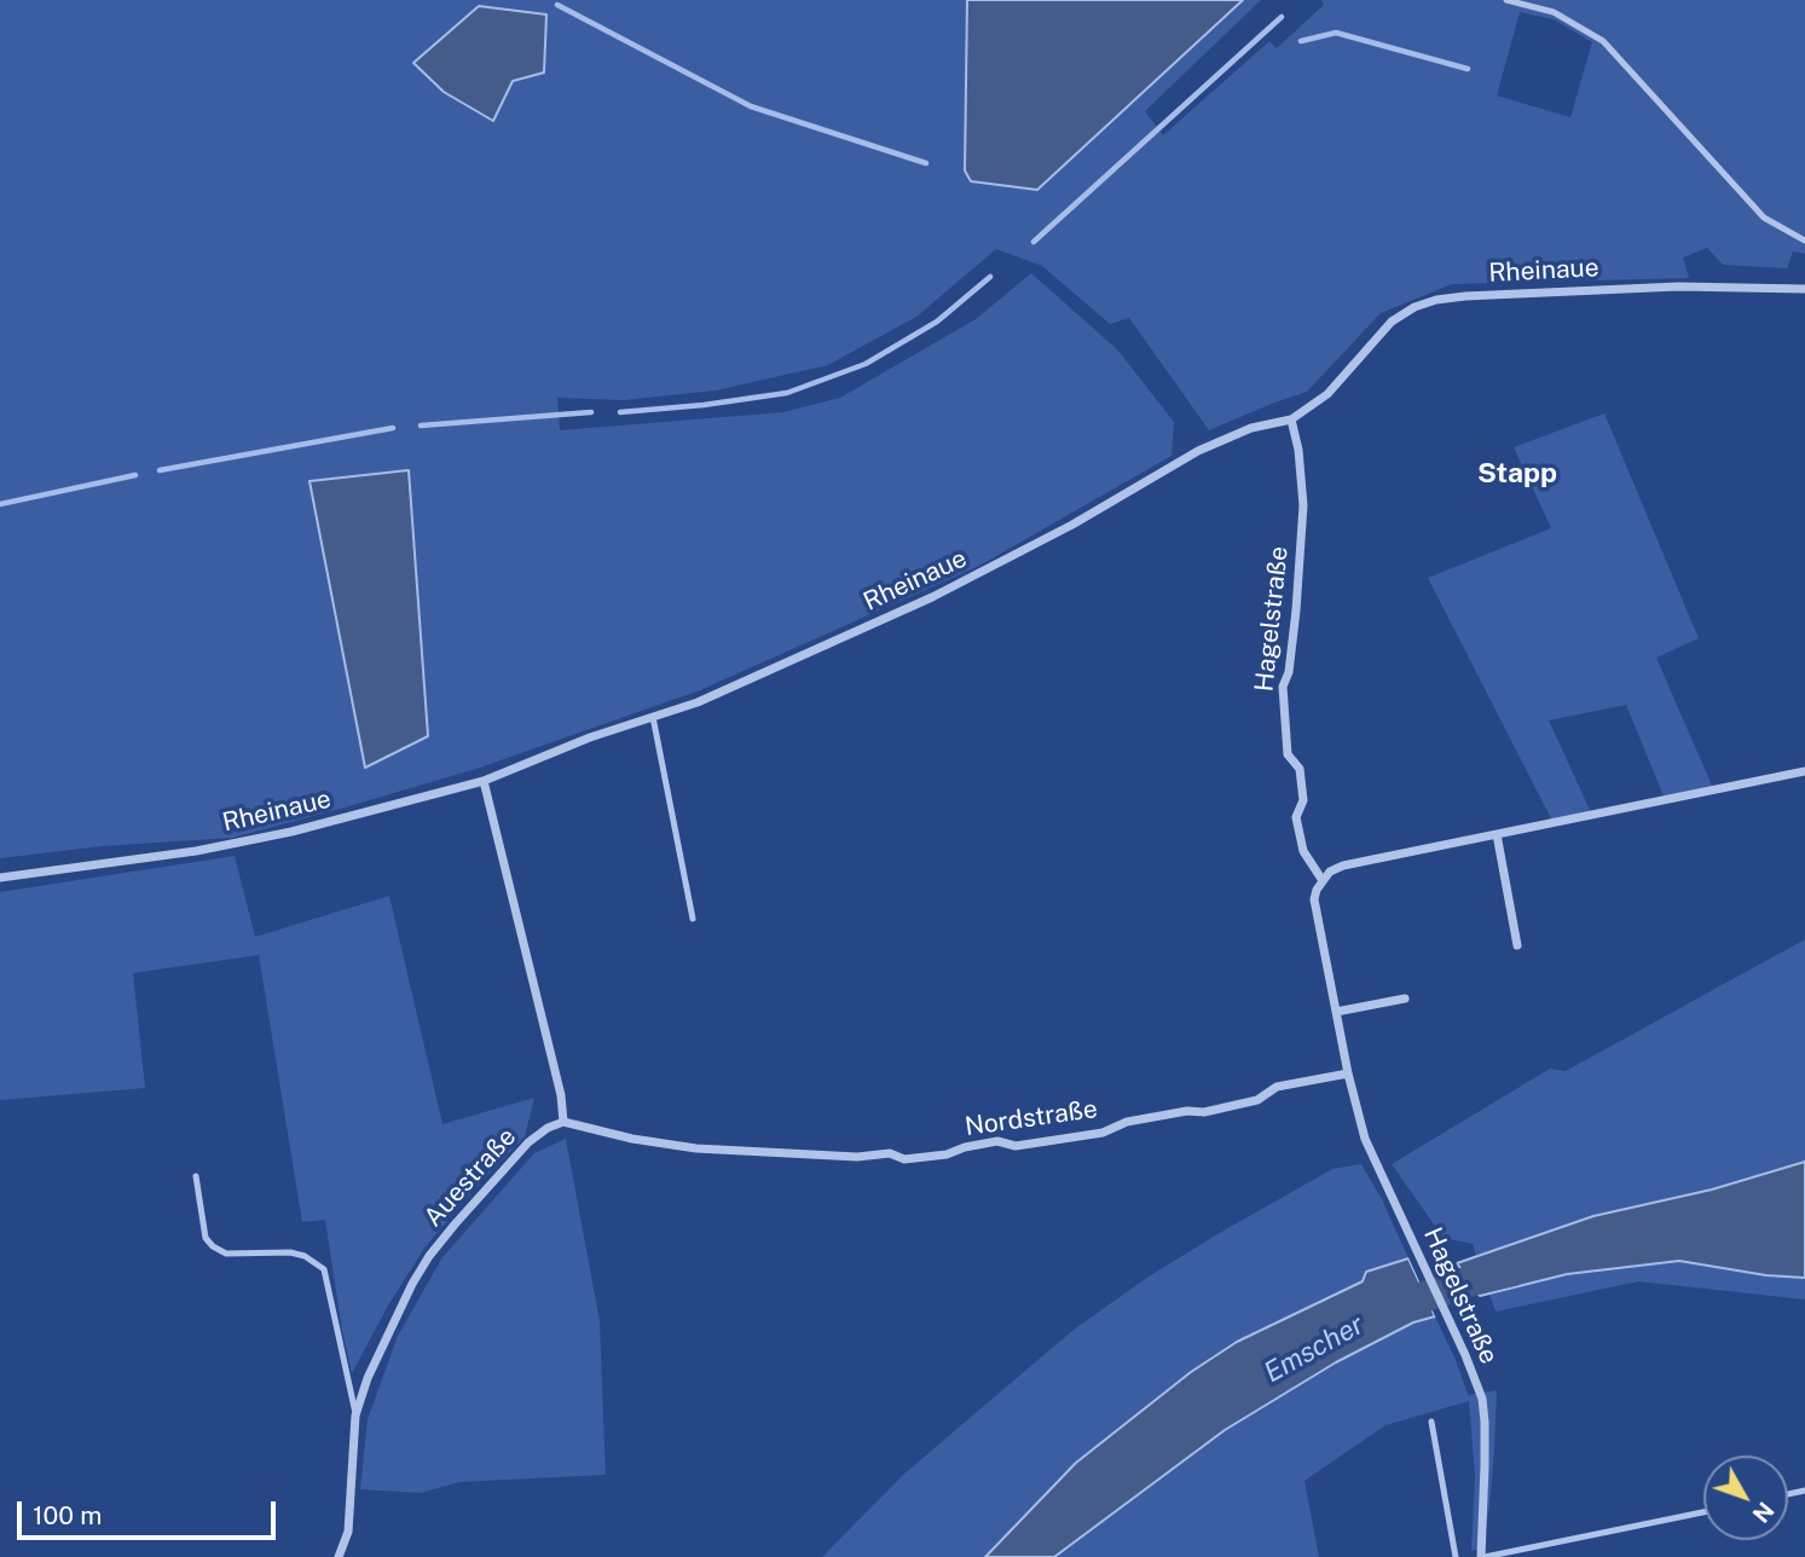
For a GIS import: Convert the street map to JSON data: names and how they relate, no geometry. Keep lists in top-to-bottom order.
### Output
{
  "streets": {
    "street": [
      "Rheinaue",
      "Hagelstraße",
      "Nordstraße",
      "Auestraße"
    ]
  },
  "crossings": [
    ["Rheinaue", "Hagelstraße"],
    ["Hagelstraße", "Nordstraße"],
    ["Nordstraße", "Auestraße"]
  ],
  "districts": ["Stapp"],
  "water": ["Emscher"],
  "scale_bar": "100 m",
  "north": "bottom right"
}
